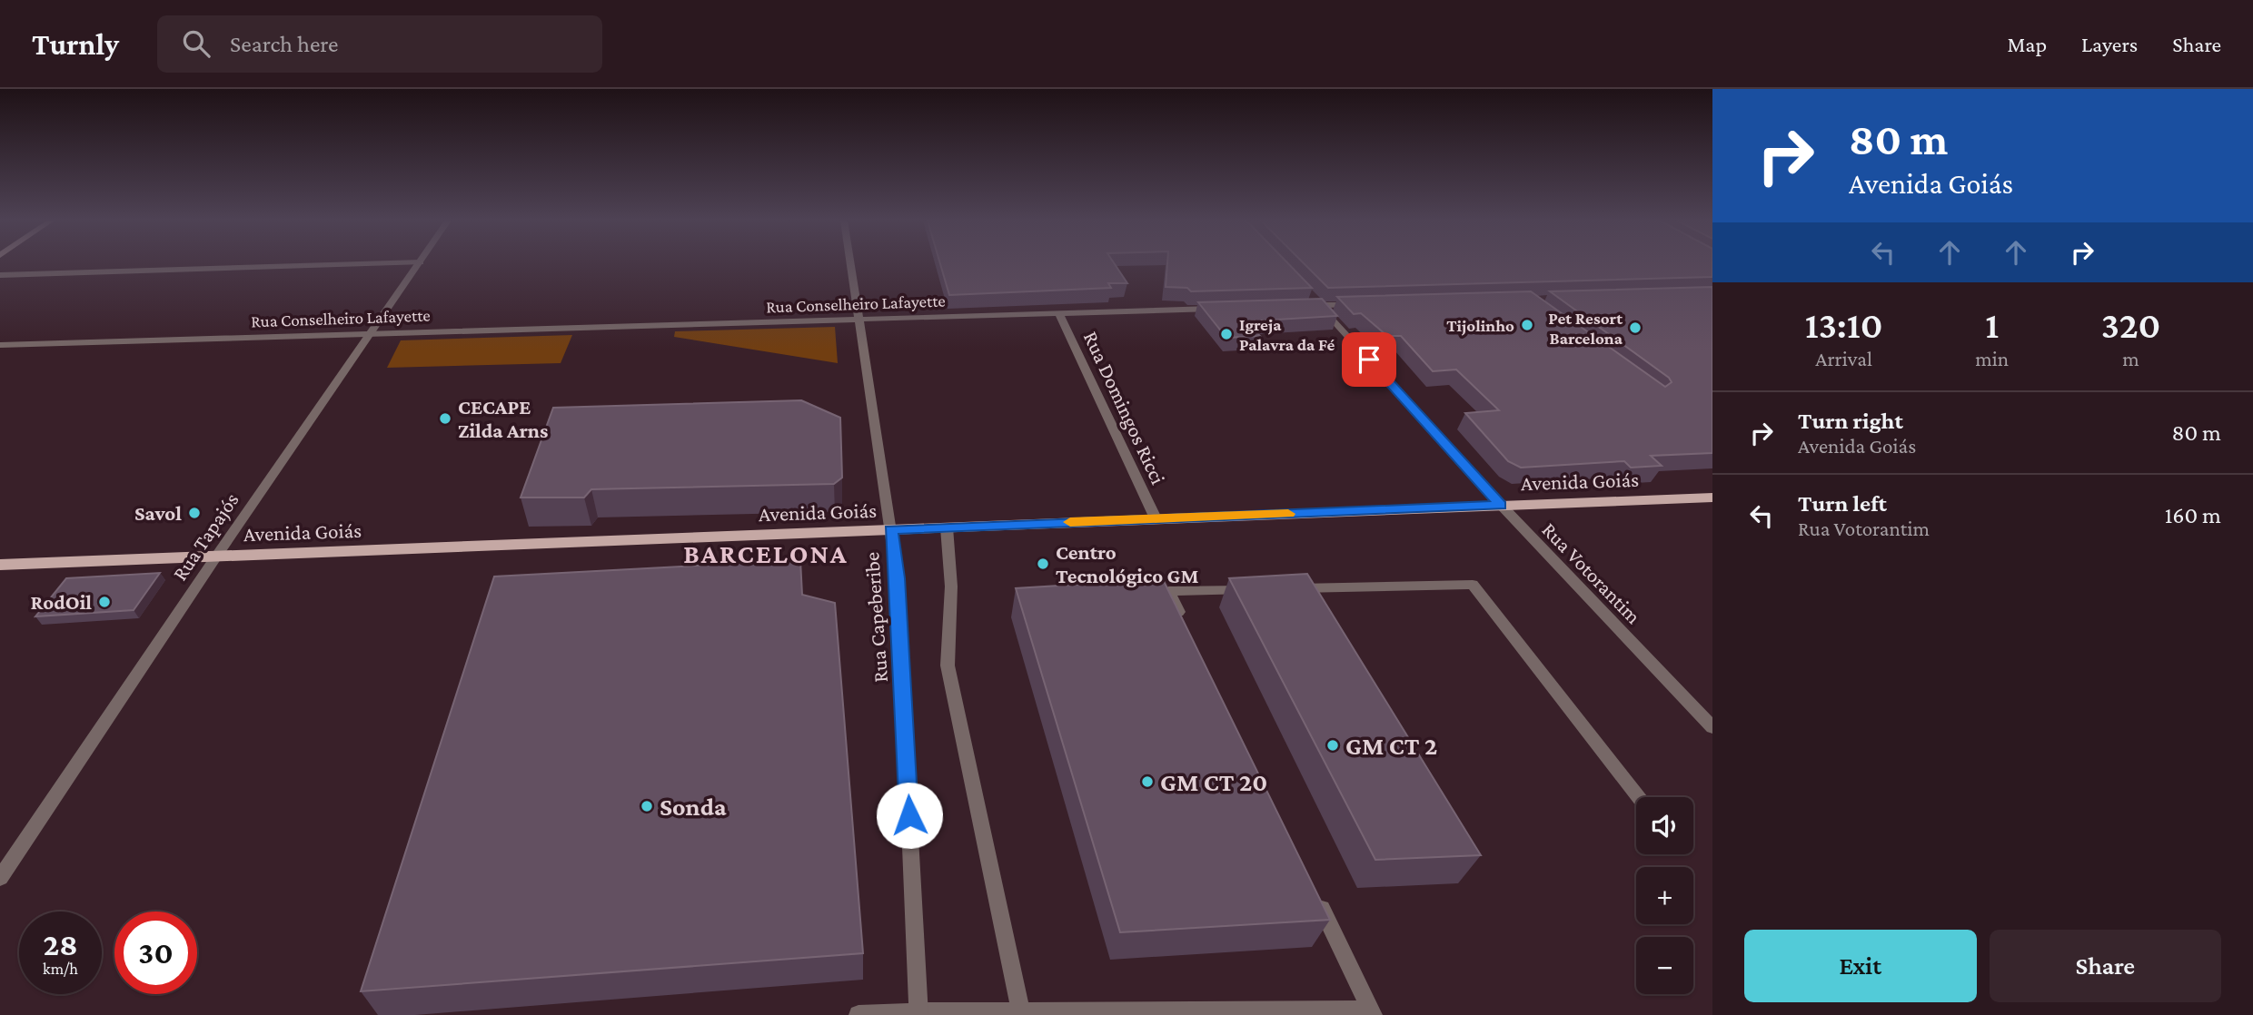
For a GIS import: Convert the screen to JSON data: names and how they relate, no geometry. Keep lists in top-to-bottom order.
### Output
{
  "streets": {
    "main road": ["Avenida Goiás"],
    "street": [
      "Rua Conselheiro Lafayette",
      "Rua Domingos Ricci",
      "Rua Tapajós",
      "Rua Votorantim",
      "Rua Capeberibe"
    ]
  },
  "crossings": [
    ["Rua Conselheiro Lafayette", "Rua Domingos Ricci"],
    ["Rua Conselheiro Lafayette", "Rua Tapajós"],
    ["Rua Conselheiro Lafayette", "Rua Capeberibe"],
    ["Rua Domingos Ricci", "Avenida Goiás"],
    ["Avenida Goiás", "Rua Tapajós"],
    ["Avenida Goiás", "Rua Votorantim"],
    ["Avenida Goiás", "Rua Capeberibe"]
  ],
  "districts": ["BARCELONA"],
  "places": [
    "Tijolinho",
    "Pet Resort Barcelona",
    "Igreja Palavra da Fé",
    "CECAPE Zilda Arns",
    "Savol",
    "Centro Tecnológico GM",
    "RodOil",
    "GM CT 2",
    "GM CT 20",
    "Sonda"
  ],
  "page": {
    "header": "Turnly",
    "search": "Search here",
    "nav": ["Map", "Layers", "Share"],
    "turn": ["80 m", "Avenida Goiás"],
    "eta": [
      "13:10",
      "Arrival",
      "1",
      "min",
      "320",
      "m"
    ],
    "list": [
      {
        "name": "Turn right",
        "note": "Avenida Goiás",
        "value": "80 m"
      },
      {
        "name": "Turn left",
        "note": "Rua Votorantim",
        "value": "160 m"
      }
    ],
    "map_buttons": ["+", "−"],
    "speed": "28 km/h",
    "limit": "30",
    "buttons": ["Exit", "Share"]
  }
}
